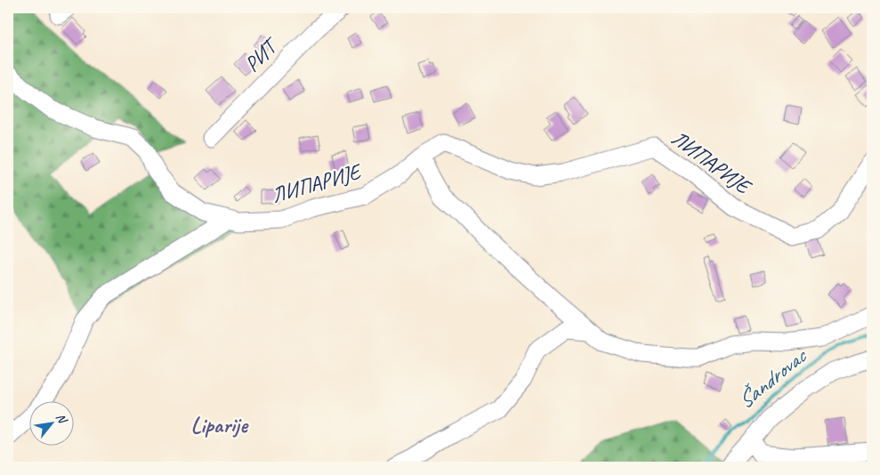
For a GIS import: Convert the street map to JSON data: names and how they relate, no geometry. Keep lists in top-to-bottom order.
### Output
{
  "streets": {
    "street": ["РИТ", "ЛИПАРИЈЕ"]
  },
  "districts": ["Liparije"],
  "water": ["Šandrovac"],
  "north": "top right"
}
